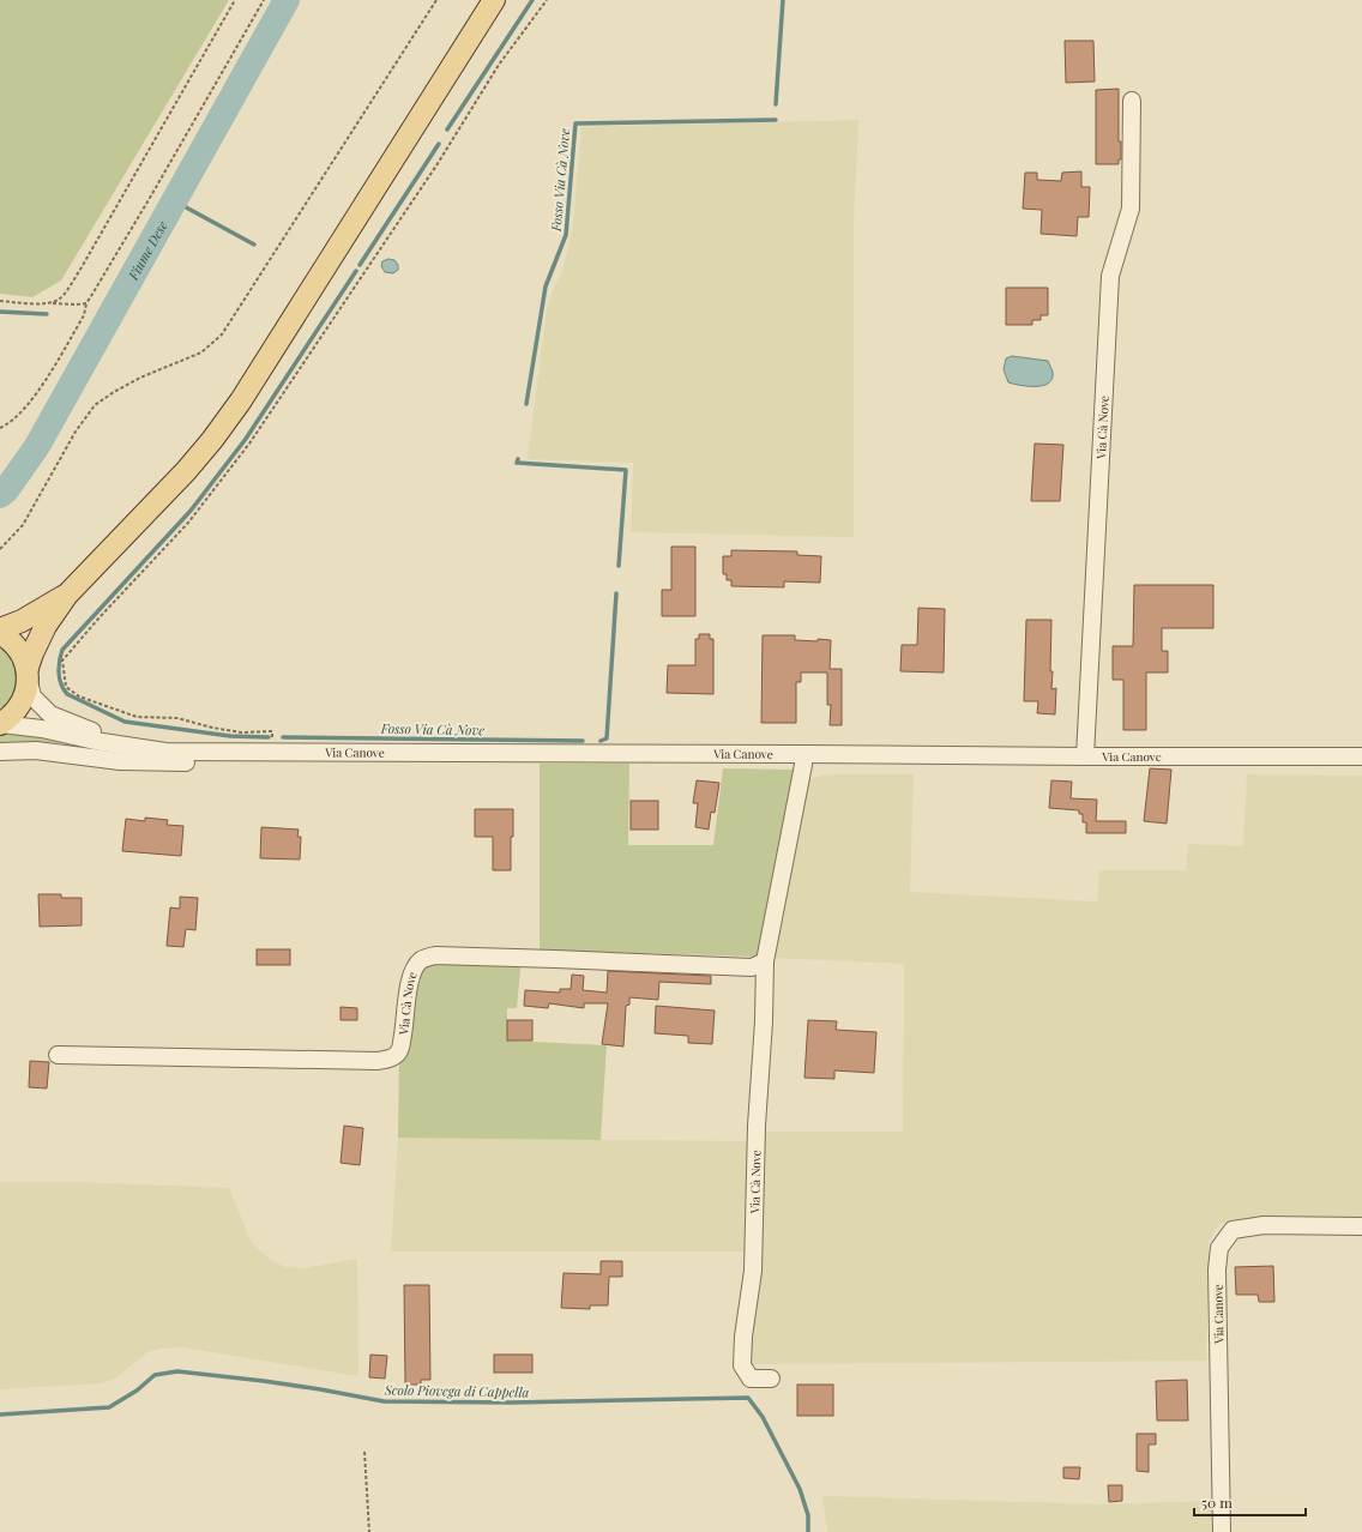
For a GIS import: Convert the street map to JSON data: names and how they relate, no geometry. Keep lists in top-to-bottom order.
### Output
{
  "streets": {
    "street": ["Via Cà Nove", "Via Canove"]
  },
  "crossings": [
    ["Via Cà Nove", "Via Canove"]
  ],
  "water": ["Fosso Via Cà Nove", "Fiume Dese", "Scolo Piovega di Cappella"],
  "scale_bar": "50 m"
}
